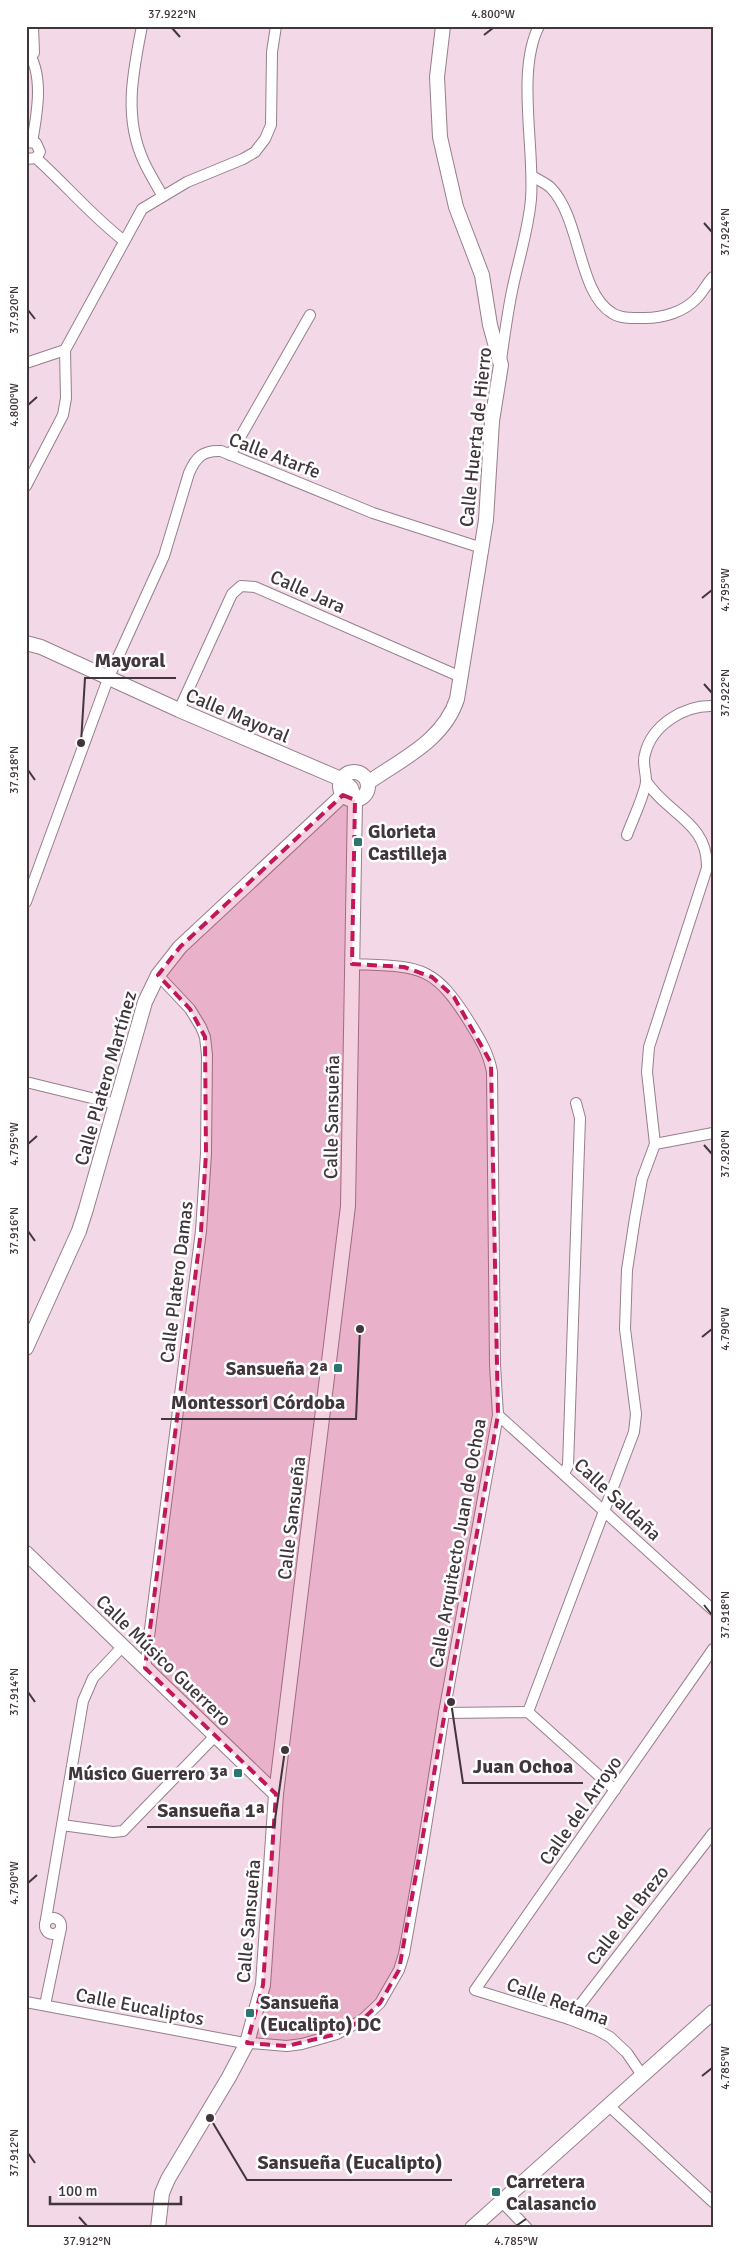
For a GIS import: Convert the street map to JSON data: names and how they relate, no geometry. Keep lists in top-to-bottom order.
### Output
{
  "streets": {
    "street": [
      "Calle Huerta de Hierro",
      "Calle Atarfe",
      "Calle Jara",
      "Calle Mayoral",
      "Calle Platero Martínez",
      "Calle Sansueña",
      "Calle Platero Damas",
      "Calle Saldaña",
      "Calle Arquitecto Juan de Ochoa",
      "Calle Músico Guerrero",
      "Calle del Arroyo",
      "Calle del Brezo",
      "Calle Retama",
      "Calle Eucaliptos"
    ]
  },
  "crossings": [
    ["Calle Huerta de Hierro", "Calle Atarfe"],
    ["Calle Huerta de Hierro", "Calle Jara"],
    ["Calle Huerta de Hierro", "Calle Platero Martínez"],
    ["Calle Atarfe", "Calle Mayoral"],
    ["Calle Jara", "Calle Mayoral"],
    ["Calle Mayoral", "Calle Platero Martínez"],
    ["Calle Mayoral", "Calle Sansueña"],
    ["Calle Platero Martínez", "Calle Sansueña"],
    ["Calle Platero Martínez", "Calle Platero Damas"],
    ["Calle Sansueña", "Calle Arquitecto Juan de Ochoa"],
    ["Calle Sansueña", "Calle Músico Guerrero"],
    ["Calle Sansueña", "Calle Eucaliptos"],
    ["Calle Platero Damas", "Calle Músico Guerrero"],
    ["Calle Saldaña", "Calle Arquitecto Juan de Ochoa"],
    ["Calle Arquitecto Juan de Ochoa", "Calle Eucaliptos"],
    ["Calle del Arroyo", "Calle Retama"],
    ["Calle del Brezo", "Calle Retama"]
  ],
  "places": {
    "other": [
      "Mayoral",
      "Montessori Córdoba",
      "Juan Ochoa",
      "Sansueña 1ª",
      "Sansueña (Eucalipto)"
    ],
    "transit": [
      "Glorieta Castilleja",
      "Sansueña 2ª",
      "Músico Guerrero 3ª",
      "Sansueña (Eucalipto) DC",
      "Carretera Calasancio"
    ]
  },
  "scale_bar": "100 m",
  "coordinates": [
    "37.922°N",
    "4.800°W",
    "37.924°N",
    "37.920°N",
    "4.795°W",
    "37.918°N",
    "37.916°N",
    "4.790°W",
    "37.914°N",
    "4.785°W",
    "37.912°N"
  ]
}
